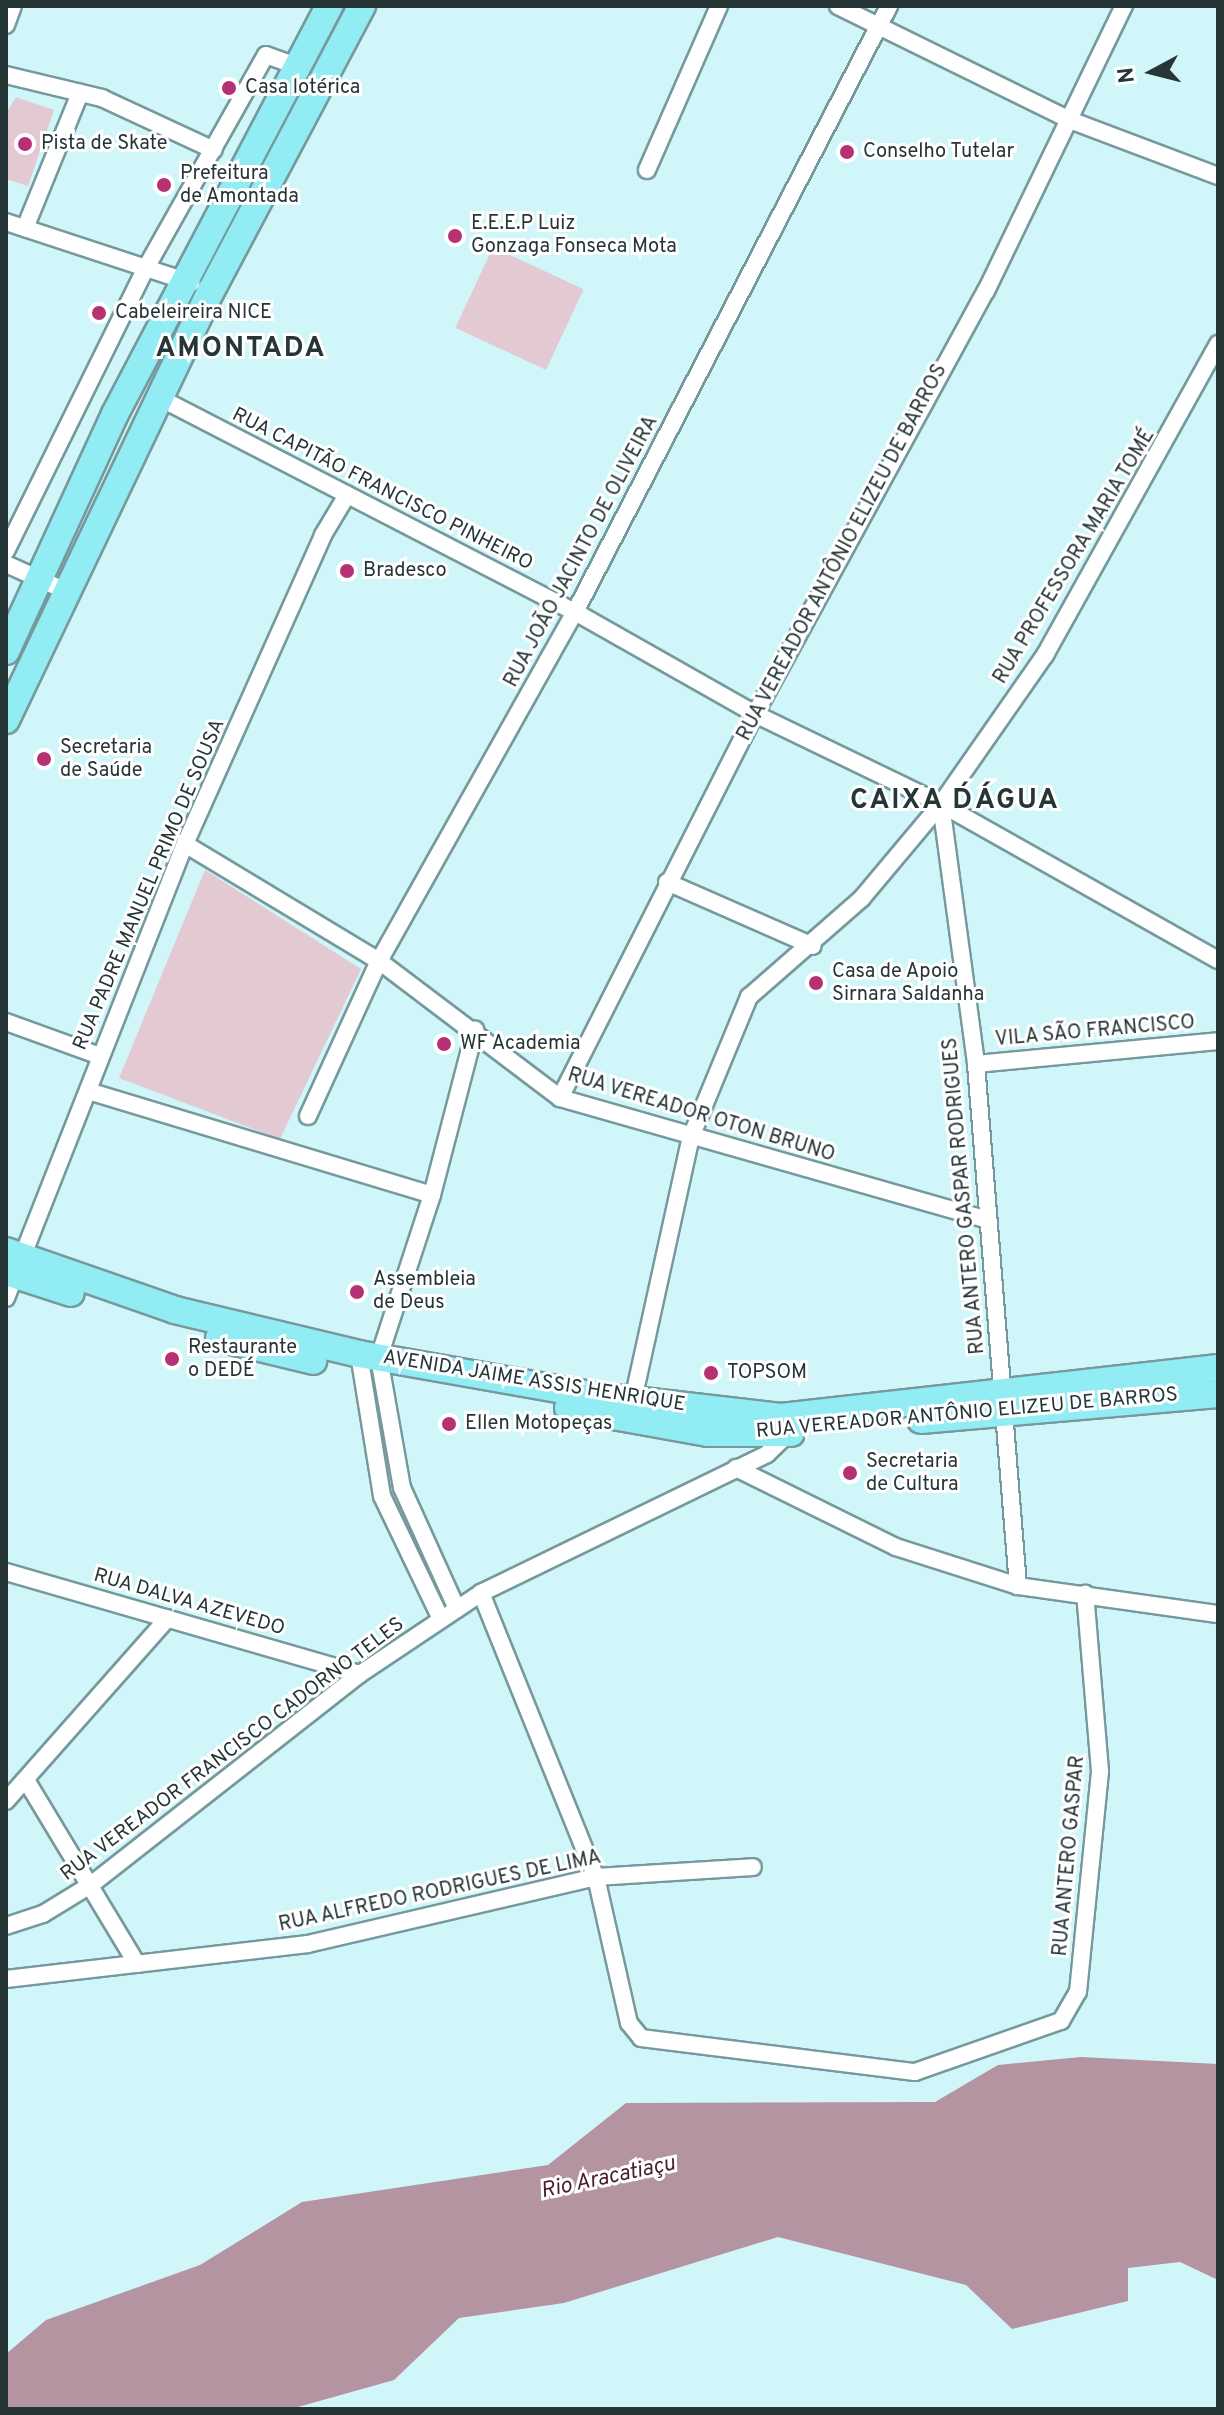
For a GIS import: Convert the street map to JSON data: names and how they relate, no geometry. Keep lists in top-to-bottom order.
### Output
{
  "streets": {
    "main road": ["RUA VEREADOR ANTÔNIO ELIZEU DE BARROS", "AVENIDA JAIME ASSIS HENRIQUE"],
    "street": [
      "RUA CAPITÃO FRANCISCO PINHEIRO",
      "RUA JOÃO JACINTO DE OLIVEIRA",
      "RUA PROFESSORA MARIA TOMÉ",
      "RUA PADRE MANUEL PRIMO DE SOUSA",
      "VILA SÃO FRANCISCO",
      "RUA VEREADOR OTON BRUNO",
      "RUA ANTERO GASPAR RODRIGUES",
      "RUA DALVA AZEVEDO",
      "RUA VEREADOR FRANCISCO CADORNO TELES",
      "RUA ANTERO GASPAR",
      "RUA ALFREDO RODRIGUES DE LIMA"
    ]
  },
  "crossings": [
    ["RUA CAPITÃO FRANCISCO PINHEIRO", "RUA JOÃO JACINTO DE OLIVEIRA"],
    ["RUA CAPITÃO FRANCISCO PINHEIRO", "RUA VEREADOR ANTÔNIO ELIZEU DE BARROS"],
    ["RUA CAPITÃO FRANCISCO PINHEIRO", "RUA PROFESSORA MARIA TOMÉ"],
    ["RUA CAPITÃO FRANCISCO PINHEIRO", "RUA PADRE MANUEL PRIMO DE SOUSA"],
    ["RUA CAPITÃO FRANCISCO PINHEIRO", "RUA ANTERO GASPAR RODRIGUES"],
    ["RUA JOÃO JACINTO DE OLIVEIRA", "RUA VEREADOR OTON BRUNO"],
    ["RUA VEREADOR ANTÔNIO ELIZEU DE BARROS", "RUA VEREADOR OTON BRUNO"],
    ["RUA VEREADOR ANTÔNIO ELIZEU DE BARROS", "RUA ANTERO GASPAR RODRIGUES"],
    ["RUA VEREADOR ANTÔNIO ELIZEU DE BARROS", "AVENIDA JAIME ASSIS HENRIQUE"],
    ["RUA VEREADOR ANTÔNIO ELIZEU DE BARROS", "RUA VEREADOR FRANCISCO CADORNO TELES"],
    ["RUA PROFESSORA MARIA TOMÉ", "RUA VEREADOR OTON BRUNO"],
    ["RUA PROFESSORA MARIA TOMÉ", "RUA ANTERO GASPAR RODRIGUES"],
    ["RUA PROFESSORA MARIA TOMÉ", "AVENIDA JAIME ASSIS HENRIQUE"],
    ["RUA PADRE MANUEL PRIMO DE SOUSA", "RUA VEREADOR OTON BRUNO"],
    ["RUA PADRE MANUEL PRIMO DE SOUSA", "AVENIDA JAIME ASSIS HENRIQUE"],
    ["VILA SÃO FRANCISCO", "RUA ANTERO GASPAR RODRIGUES"],
    ["RUA VEREADOR OTON BRUNO", "RUA ANTERO GASPAR RODRIGUES"],
    ["RUA ANTERO GASPAR RODRIGUES", "AVENIDA JAIME ASSIS HENRIQUE"],
    ["AVENIDA JAIME ASSIS HENRIQUE", "RUA VEREADOR FRANCISCO CADORNO TELES"],
    ["RUA DALVA AZEVEDO", "RUA VEREADOR FRANCISCO CADORNO TELES"],
    ["RUA ANTERO GASPAR", "RUA ALFREDO RODRIGUES DE LIMA"]
  ],
  "districts": ["AMONTADA", "CAIXA D´ÁGUA"],
  "water": ["Rio Aracatiaçu"],
  "places": [
    "Casa lotérica",
    "Pista de Skate",
    "Conselho Tutelar",
    "Prefeitura de Amontada",
    "E.E.E.P Luiz Gonzaga Fonseca Mota",
    "Cabeleireira NICE",
    "Bradesco",
    "Secretaria de Saúde",
    "Casa de Apoio Sirnara Saldanha",
    "WF Academia",
    "Assembleia de Deus",
    "Restaurante o DEDÉ",
    "TOPSOM",
    "Ellen Motopeças",
    "Secretaria de Cultura"
  ],
  "north": "left"
}
